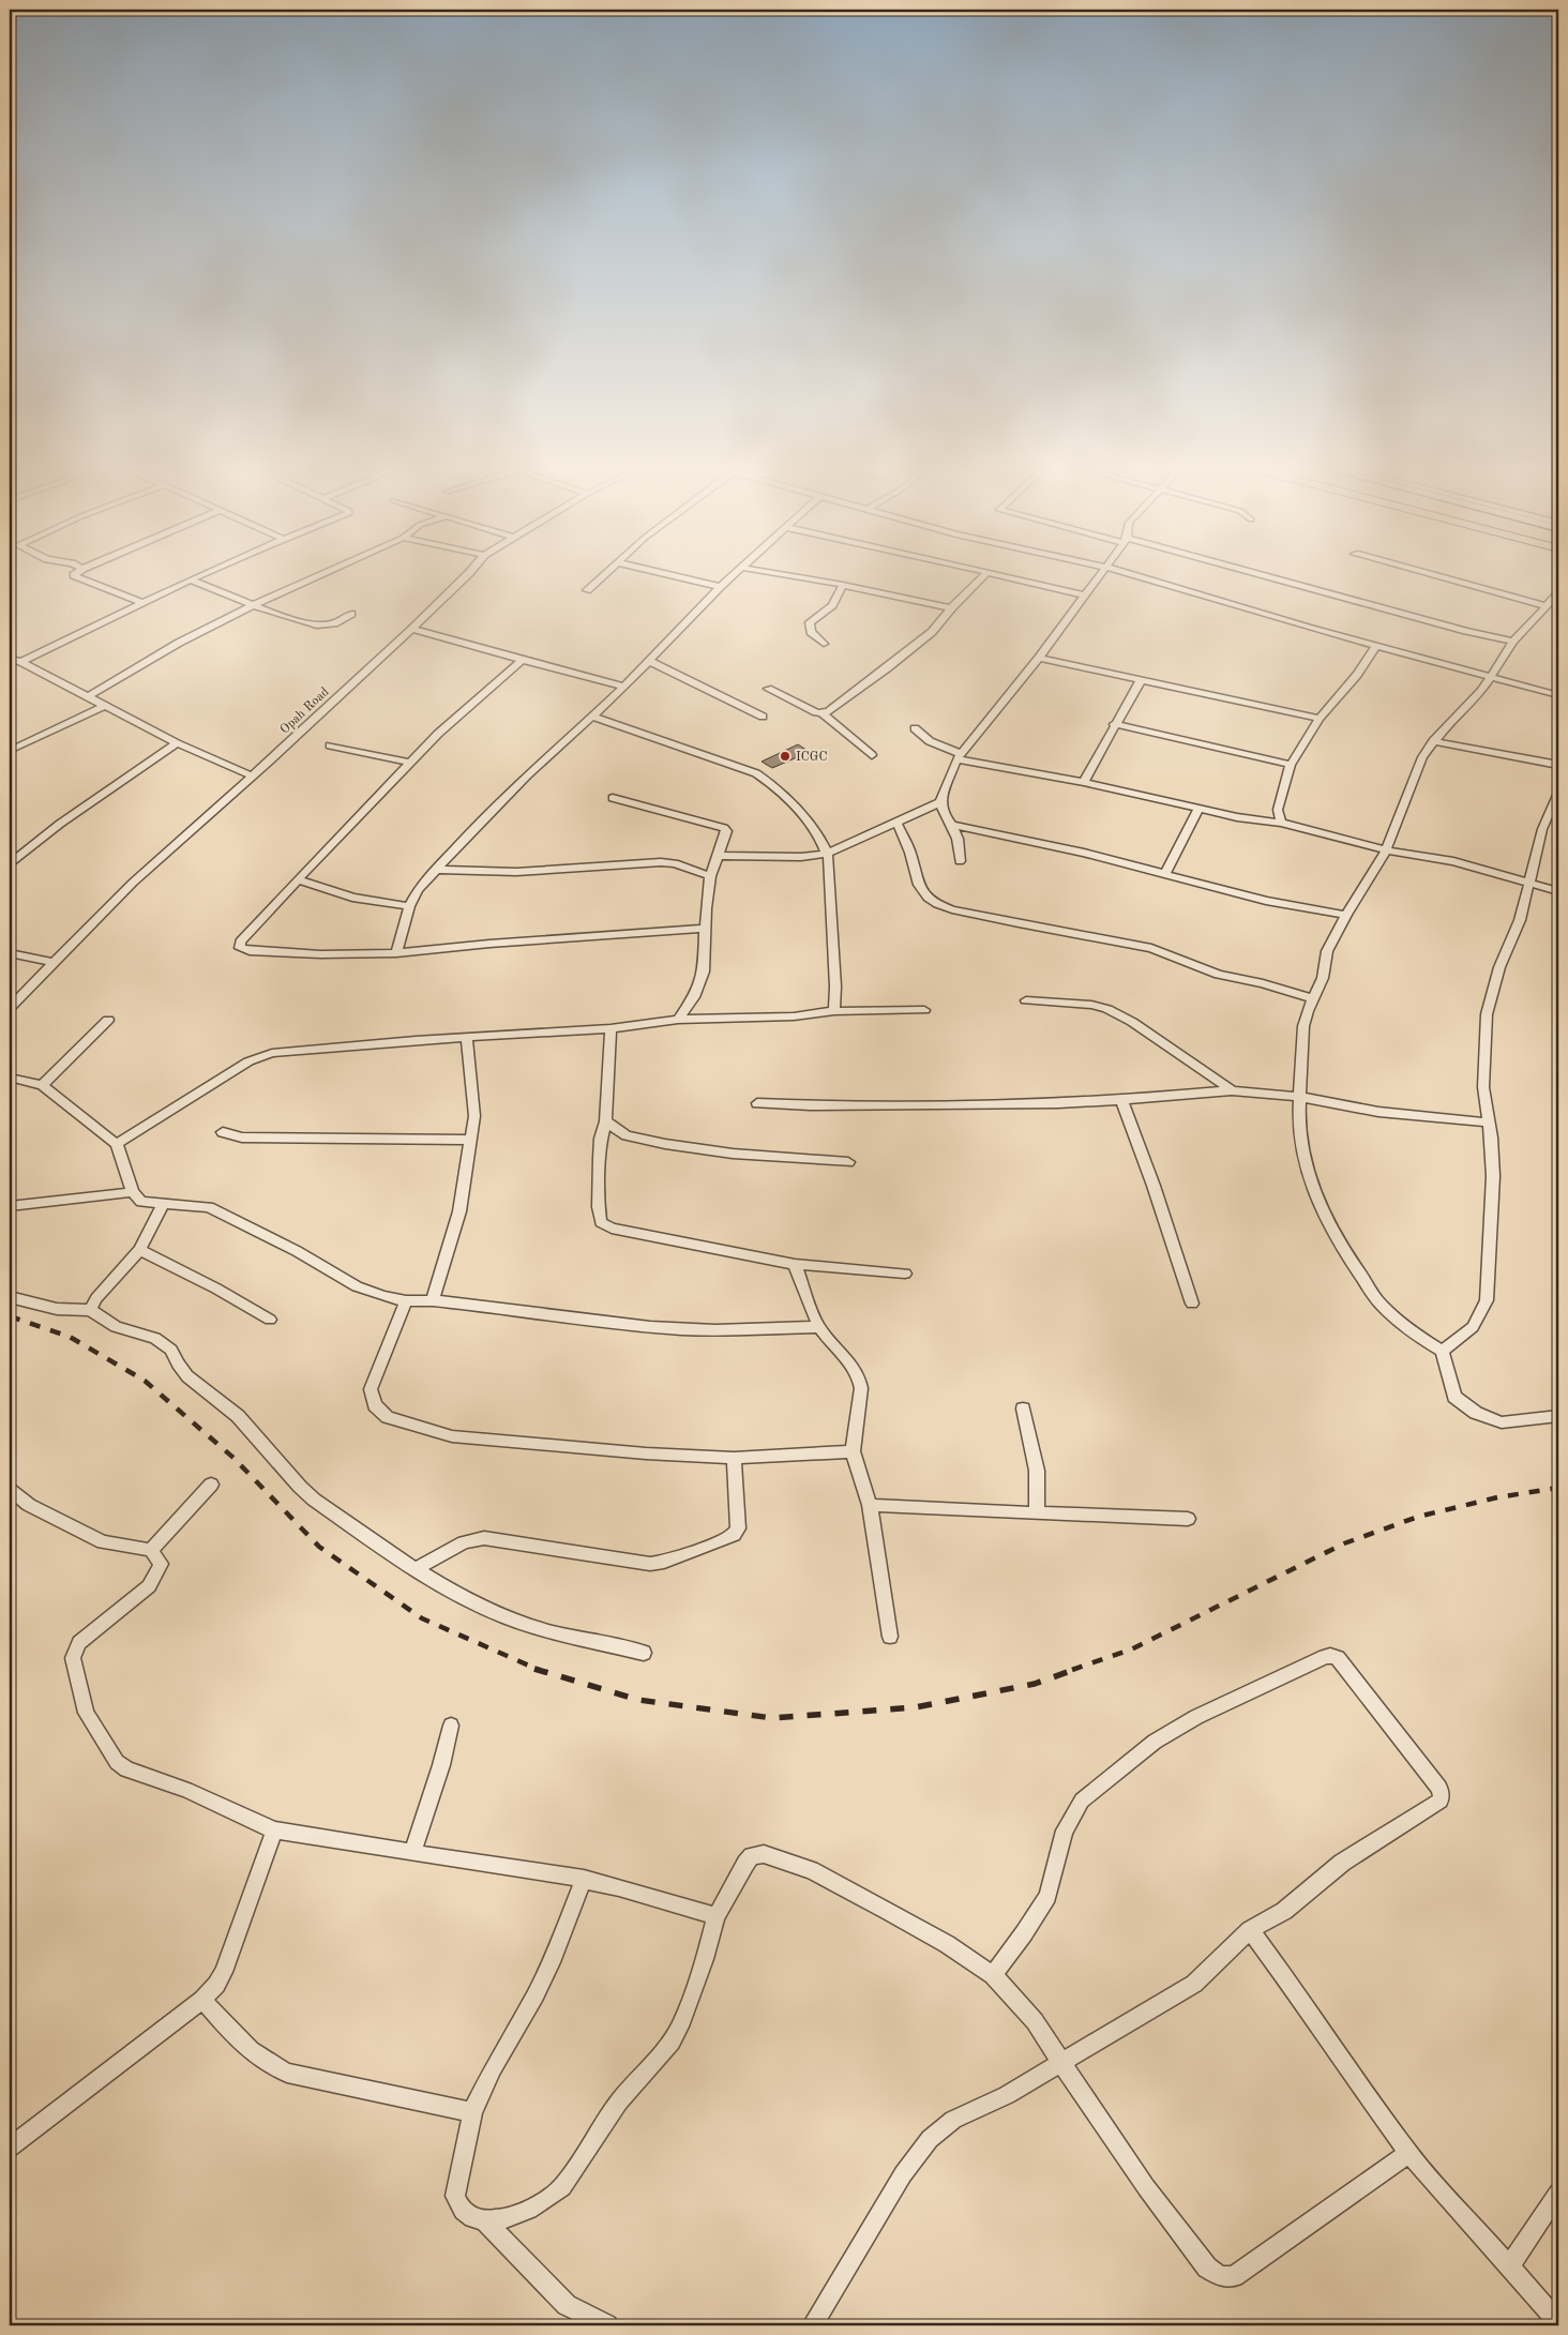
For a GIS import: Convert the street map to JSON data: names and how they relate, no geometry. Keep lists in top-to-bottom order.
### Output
{
  "streets": {
    "street": ["Opah Road"]
  },
  "places": ["ICGC"]
}
